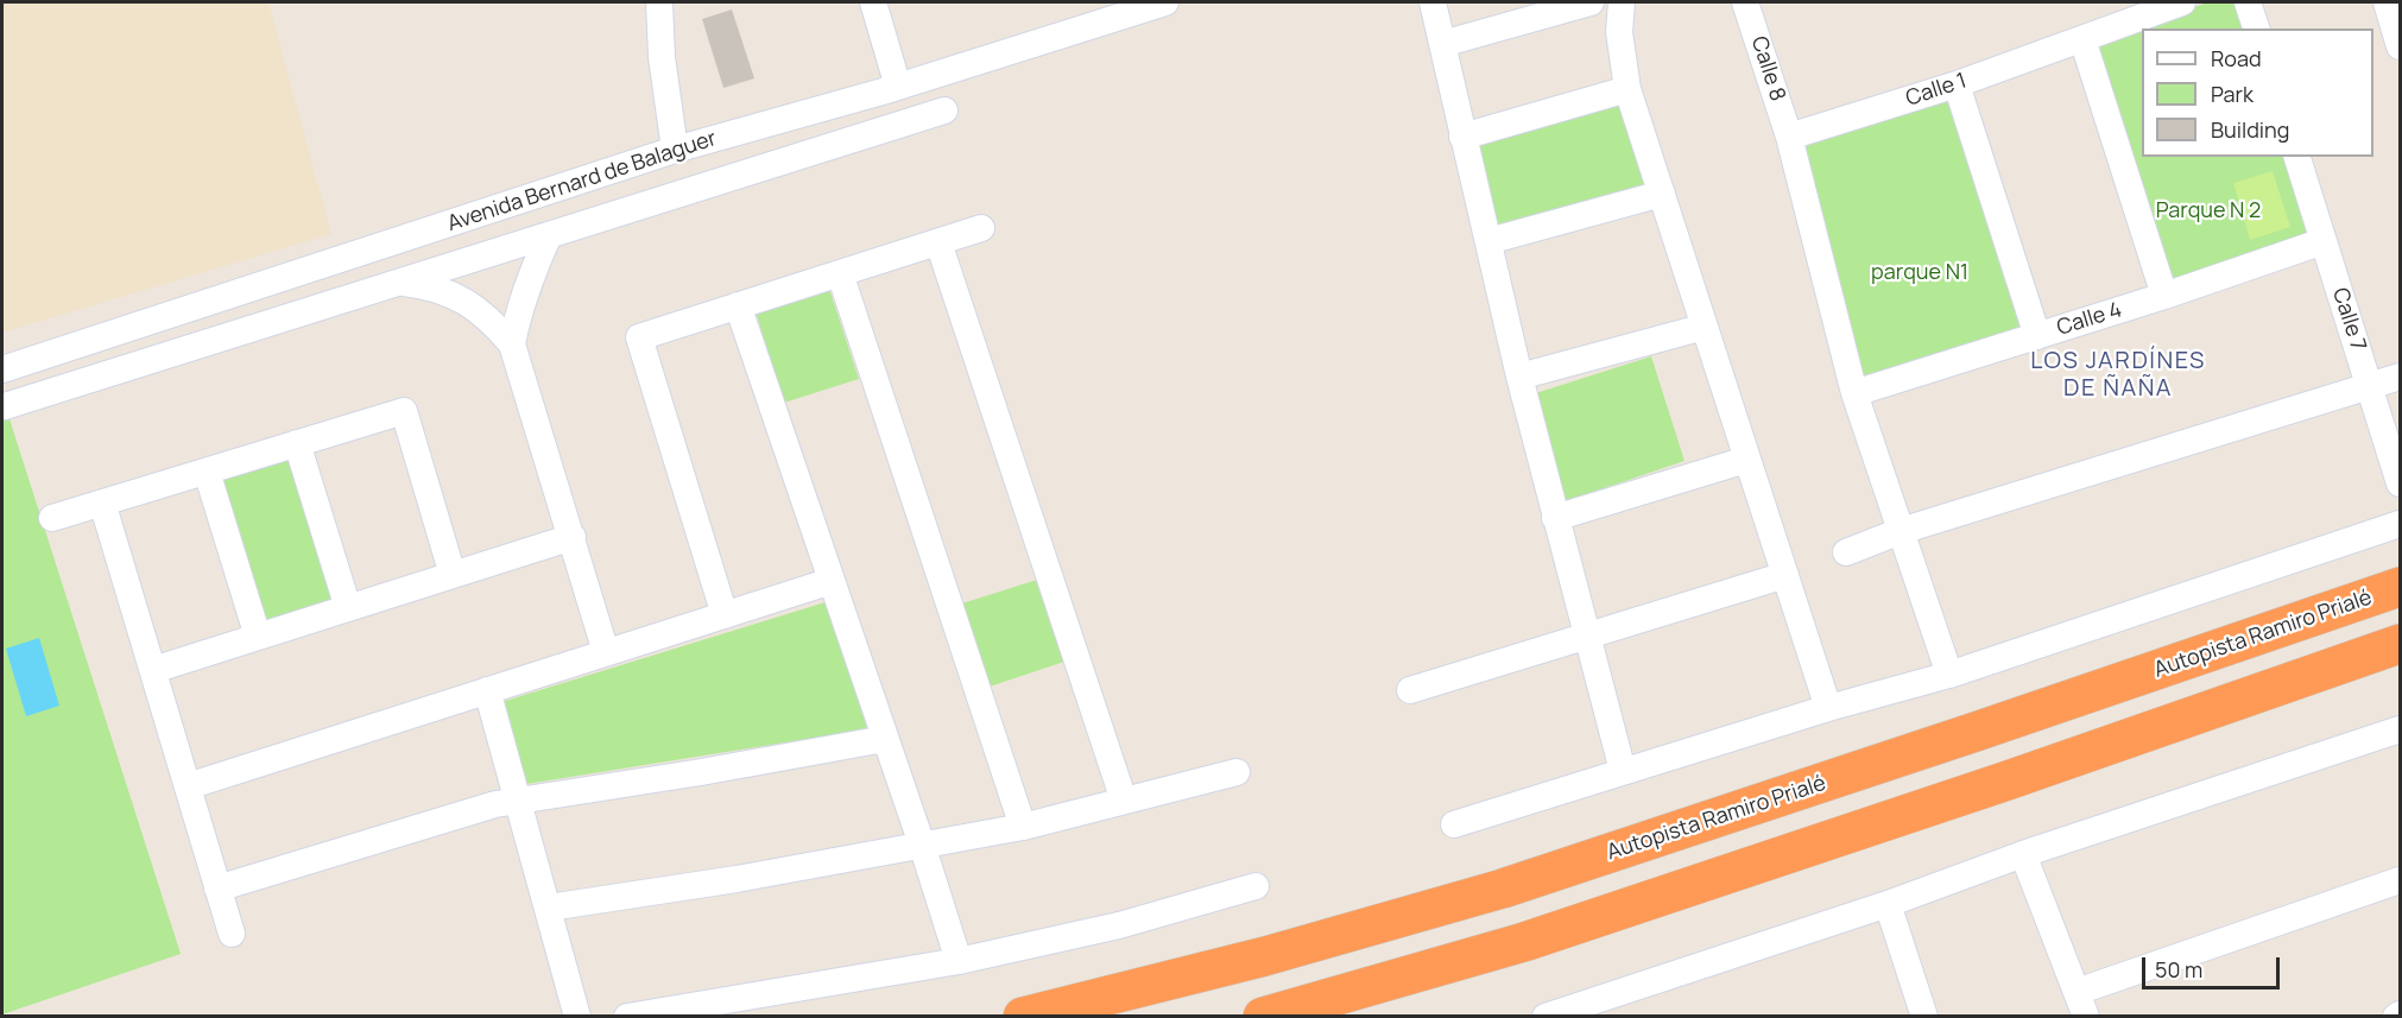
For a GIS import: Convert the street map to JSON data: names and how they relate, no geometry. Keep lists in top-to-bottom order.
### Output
{
  "streets": {
    "highway": ["Autopista Ramiro Prialé"],
    "street": [
      "Calle 8",
      "Calle 1",
      "Avenida Bernard de Balaguer",
      "Calle 4",
      "Calle 7"
    ]
  },
  "crossings": [
    ["Calle 8", "Calle 1"],
    ["Calle 8", "Calle 4"],
    ["Calle 4", "Calle 7"]
  ],
  "districts": ["LOS JARDÍNES DE ÑAÑA"],
  "parks": ["Parque N 2", "parque N1"],
  "legend": ["Road", "Park", "Building"],
  "scale_bar": "50 m"
}
